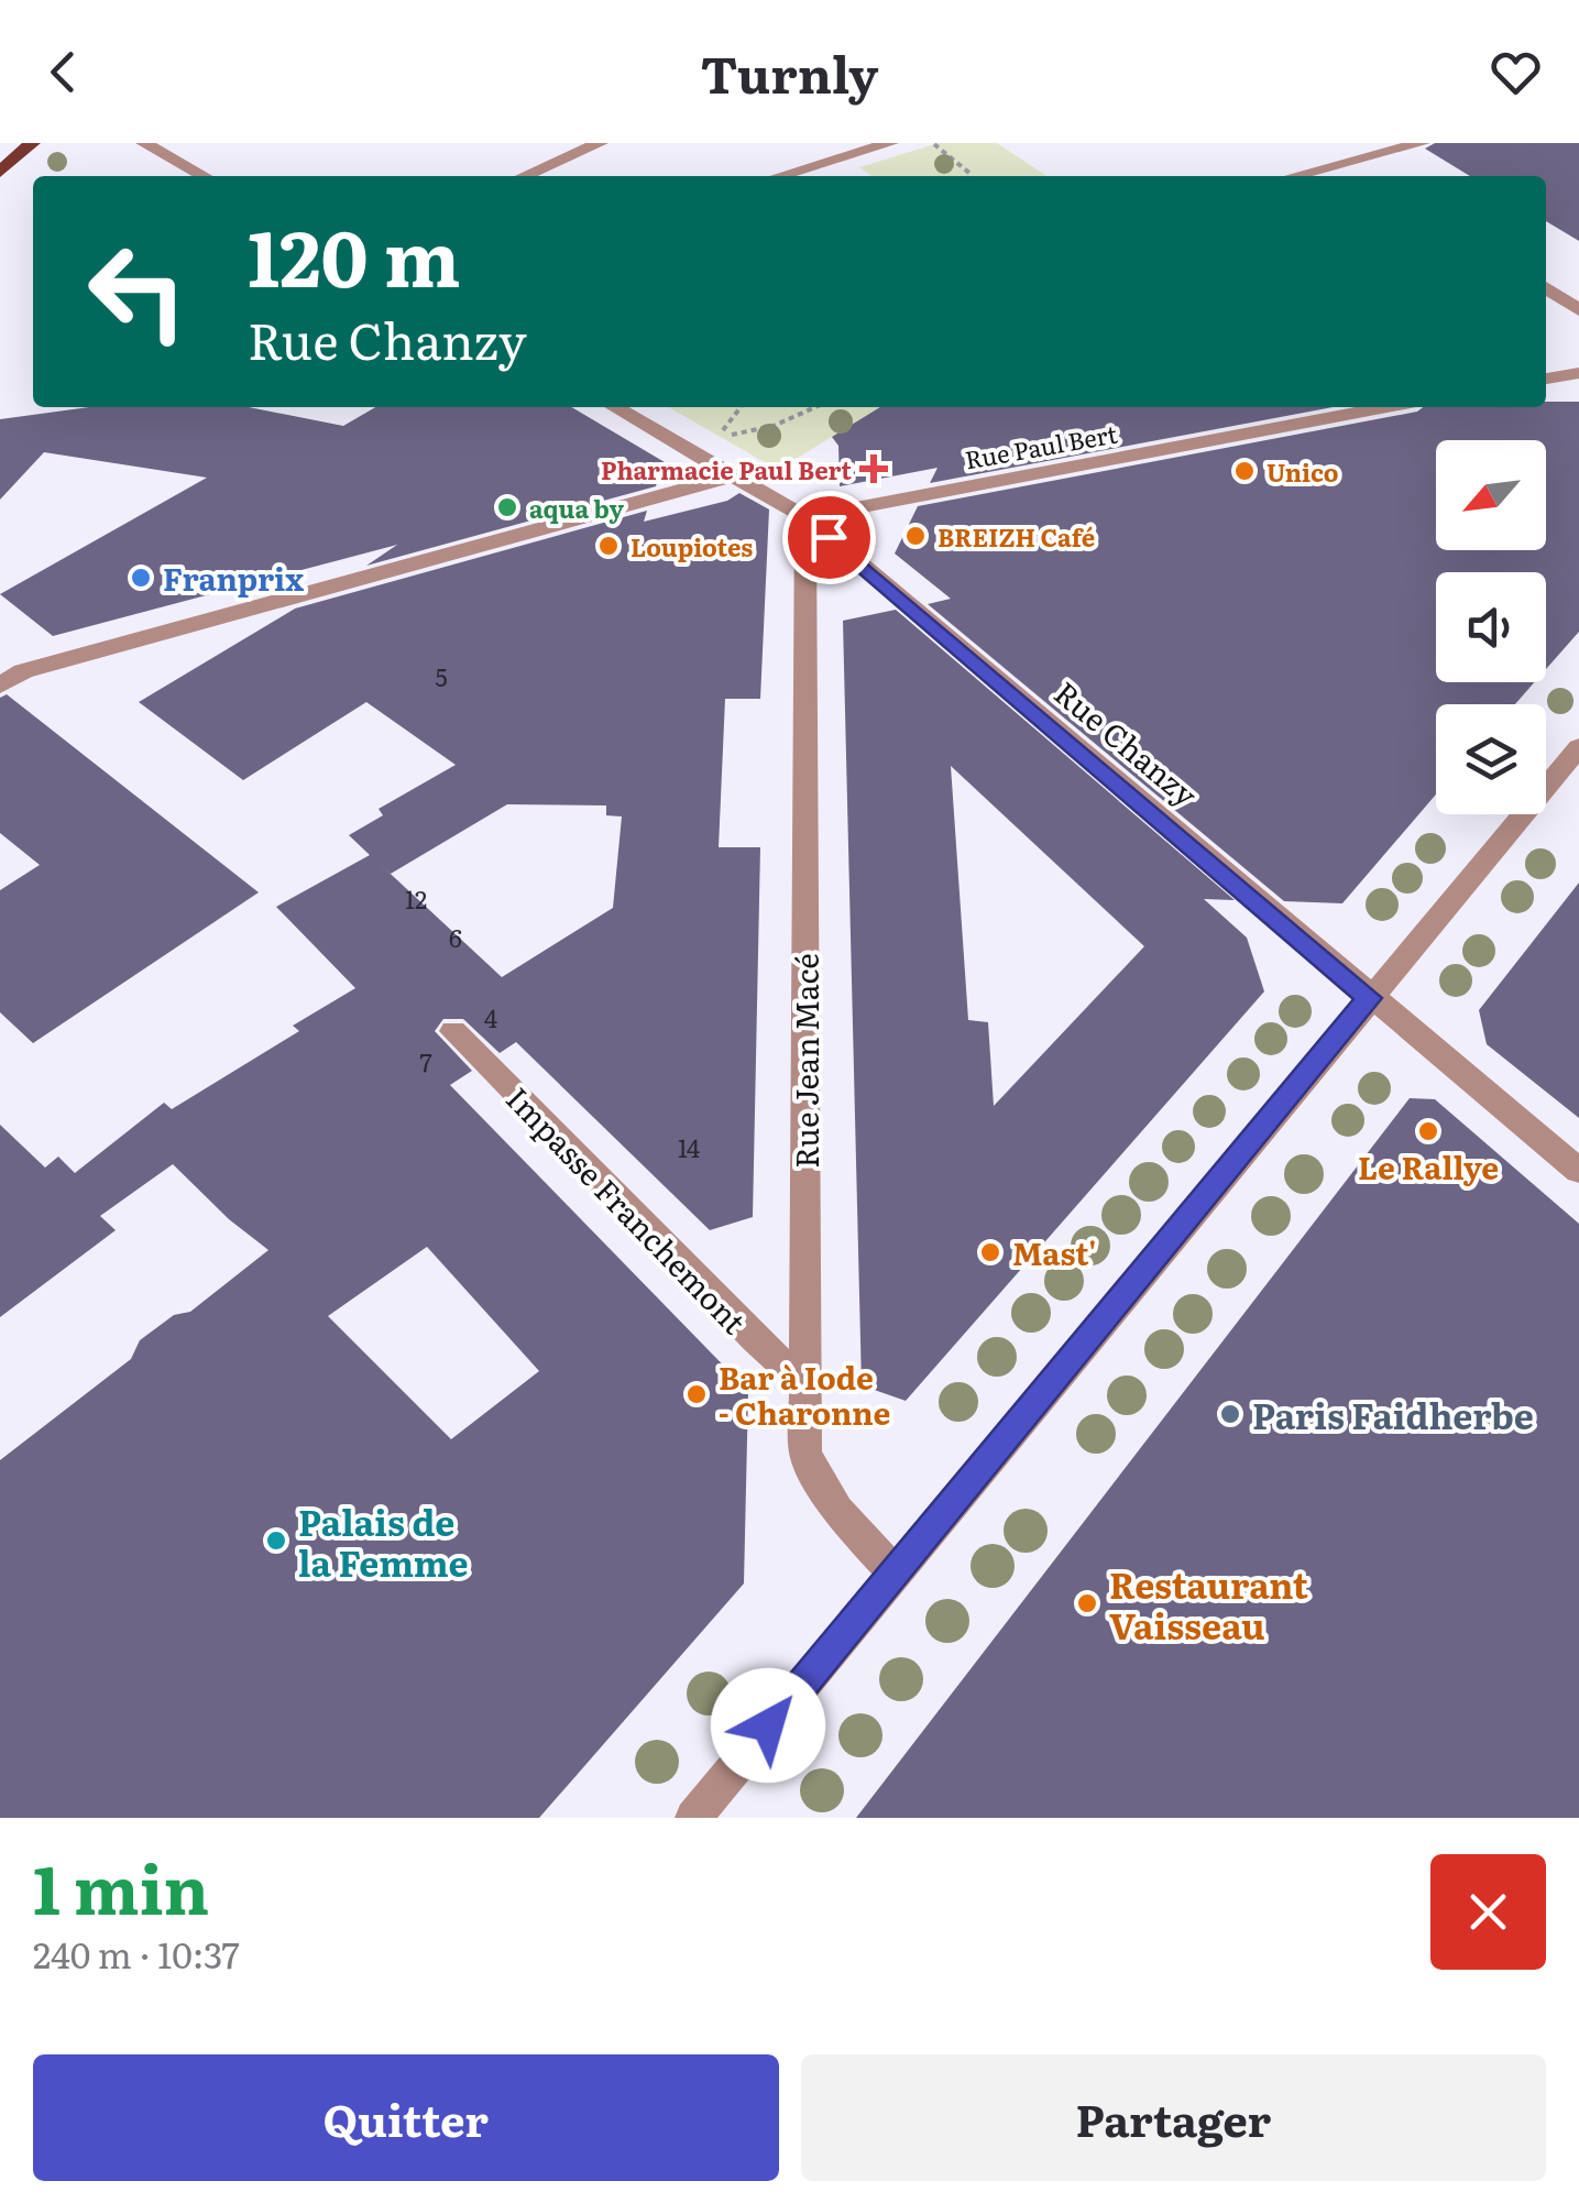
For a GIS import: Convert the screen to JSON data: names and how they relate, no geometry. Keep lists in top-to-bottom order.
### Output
{
  "streets": {
    "street": [
      "Rue Paul Bert",
      "Rue Chanzy",
      "Rue Jean Macé",
      "Impasse Franchemont"
    ]
  },
  "crossings": [
    ["Rue Paul Bert", "Rue Chanzy"],
    ["Rue Paul Bert", "Rue Jean Macé"],
    ["Rue Chanzy", "Rue Jean Macé"],
    ["Rue Jean Macé", "Impasse Franchemont"]
  ],
  "places": {
    "health": ["Pharmacie Paul Bert"],
    "other": [
      "Unico",
      "aqua by",
      "BREIZH Café",
      "Loupiotes",
      "Franprix",
      "Le Rallye",
      "Mast'",
      "Bar à Iode - Charonne",
      "Paris Faidherbe",
      "Palais de la Femme",
      "Restaurant Vaisseau"
    ]
  },
  "house_numbers": [
    "5",
    "12",
    "6",
    "4",
    "7",
    "14"
  ],
  "north": "bottom left",
  "page": {
    "header": "Turnly",
    "turn": ["120 m", "Rue Chanzy"],
    "heading": ["1 min", "240 m · 10:37"],
    "buttons": ["Quitter", "Partager"]
  }
}
